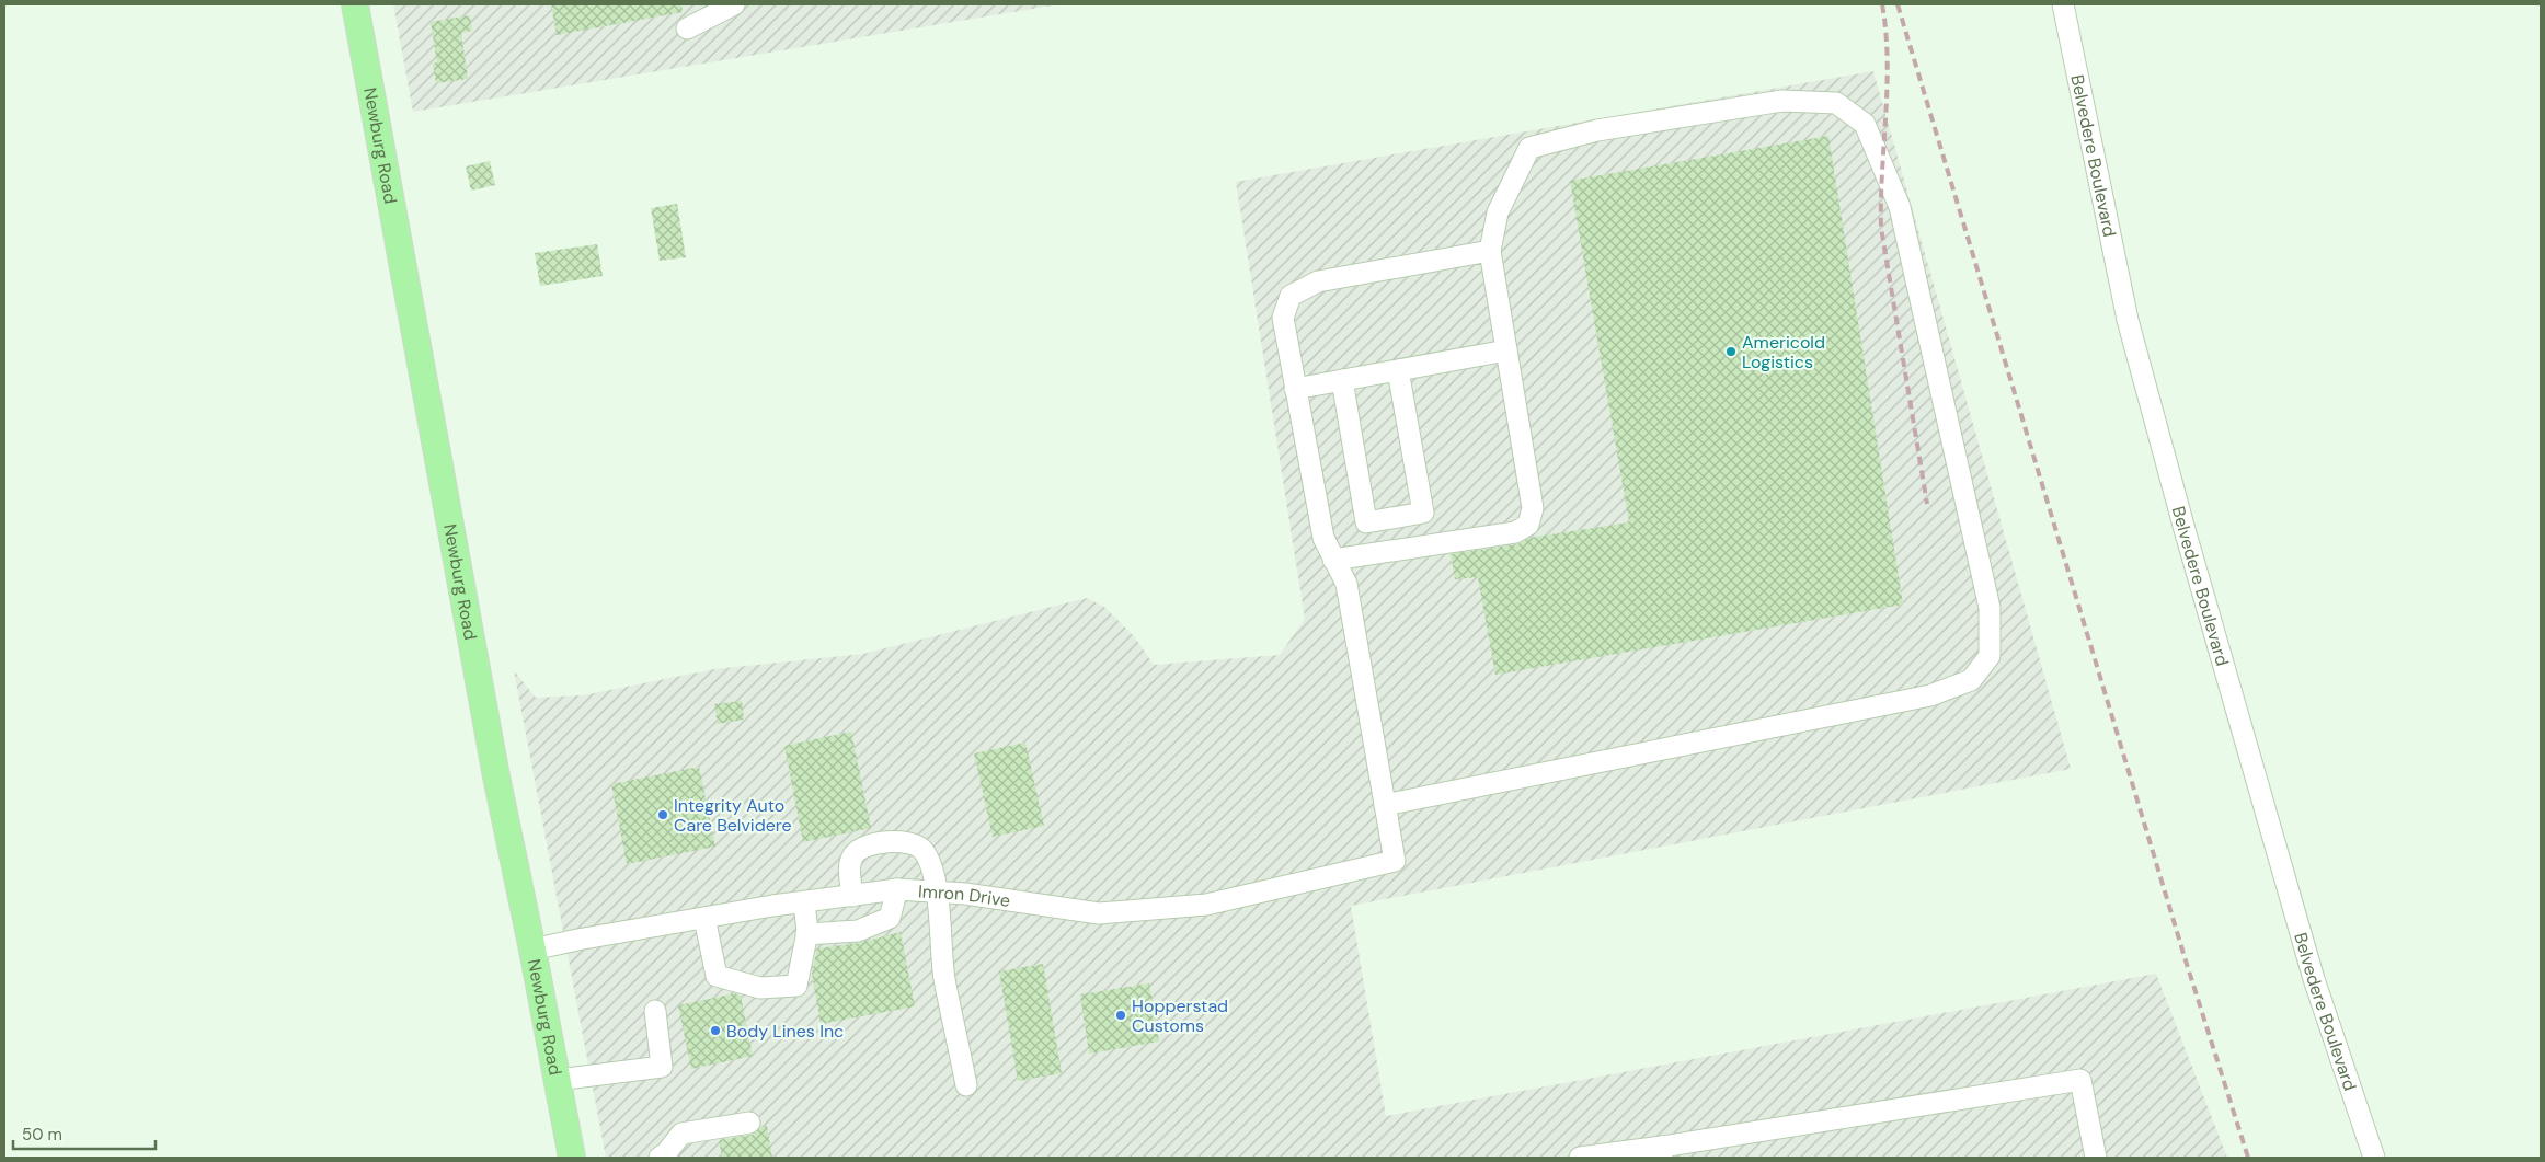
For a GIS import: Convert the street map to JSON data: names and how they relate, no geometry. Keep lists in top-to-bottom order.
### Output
{
  "streets": {
    "main road": ["Newburg Road"],
    "street": ["Belvedere Boulevard", "Imron Drive"]
  },
  "crossings": [
    ["Newburg Road", "Imron Drive"]
  ],
  "places": [
    "Americold Logistics",
    "Integrity Auto Care Belvidere",
    "Hopperstad Customs",
    "Body Lines Inc"
  ],
  "scale_bar": "50 m"
}
